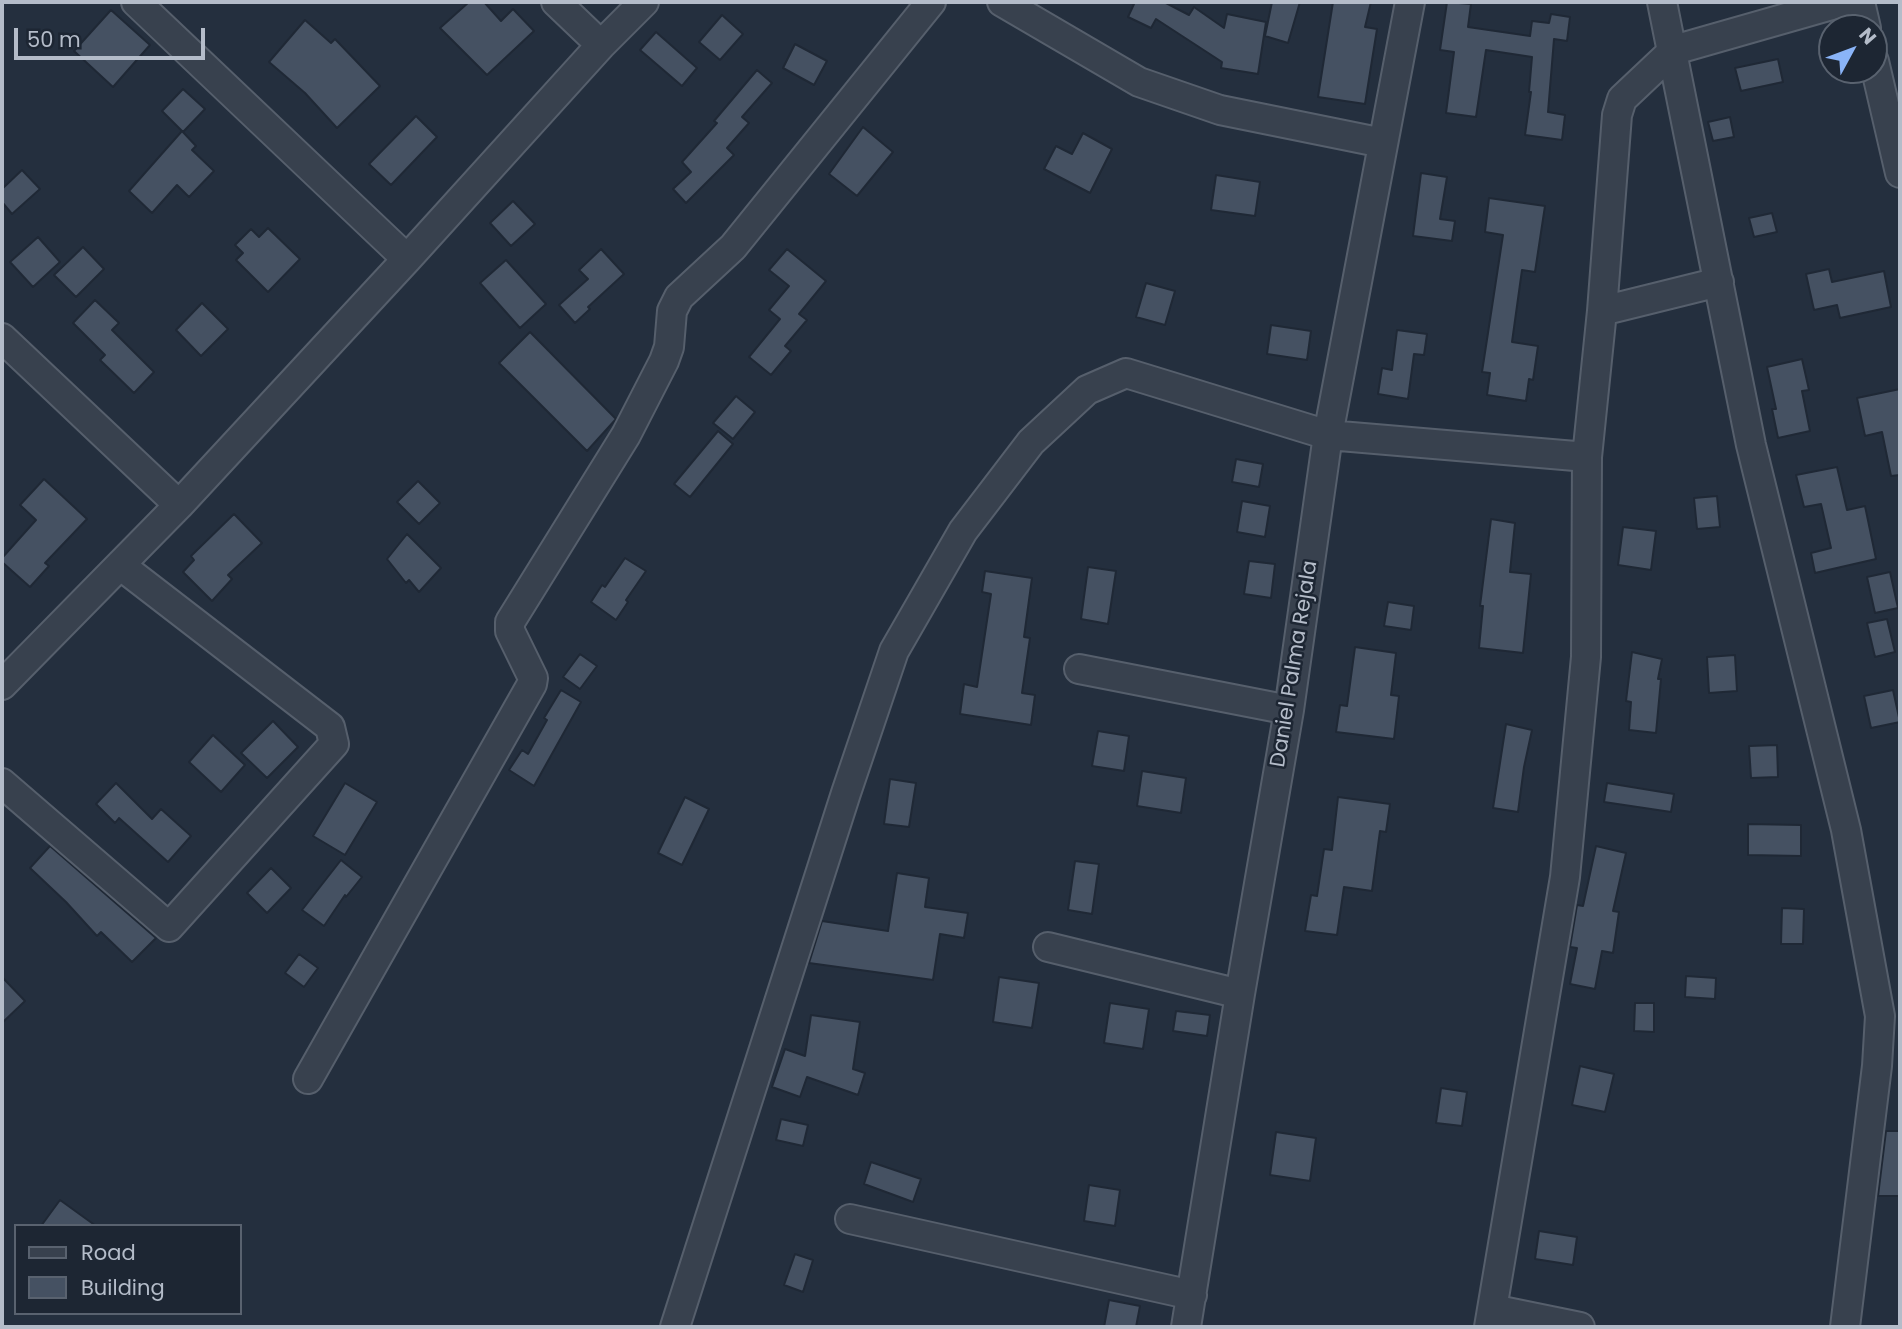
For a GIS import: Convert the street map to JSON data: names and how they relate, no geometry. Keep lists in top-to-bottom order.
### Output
{
  "streets": {
    "street": ["Daniel Palma Rejala"]
  },
  "legend": ["Road", "Building"],
  "scale_bar": "50 m",
  "north": "top right"
}
